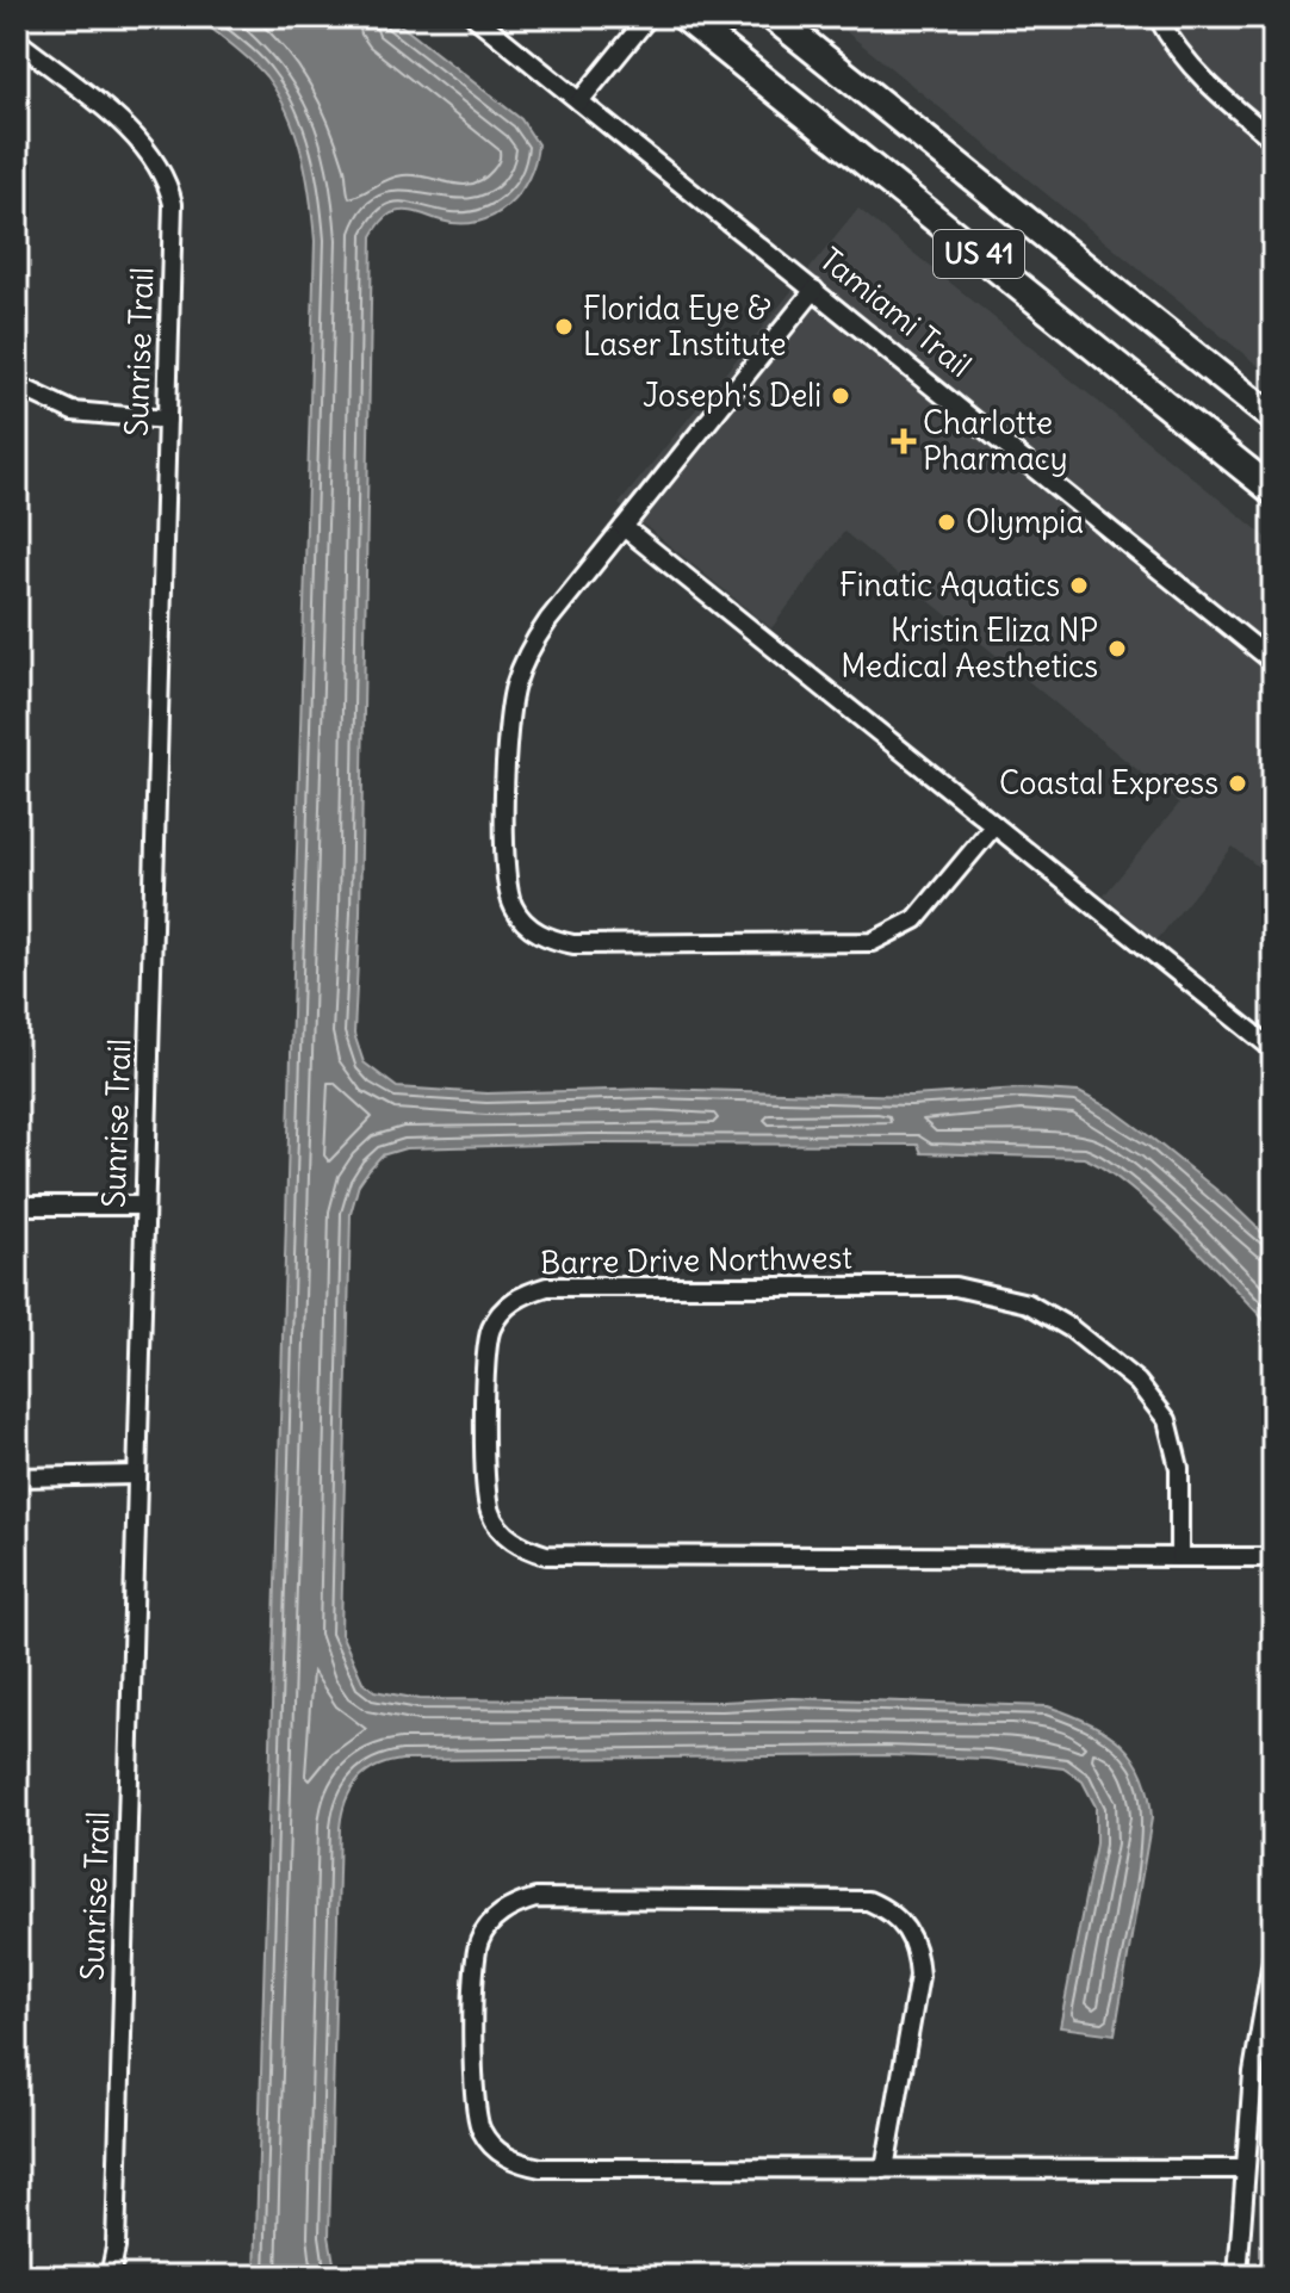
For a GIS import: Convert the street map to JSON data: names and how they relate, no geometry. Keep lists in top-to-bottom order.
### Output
{
  "streets": {
    "main road": ["US 41"],
    "street": ["Tamiami Trail", "Sunrise Trail", "Barre Drive Northwest"]
  },
  "places": {
    "other": [
      "Florida Eye & Laser Institute",
      "Joseph's Deli",
      "Olympia",
      "Finatic Aquatics",
      "Kristin Eliza NP Medical Aesthetics",
      "Coastal Express"
    ],
    "health": ["Charlotte Pharmacy"]
  }
}
